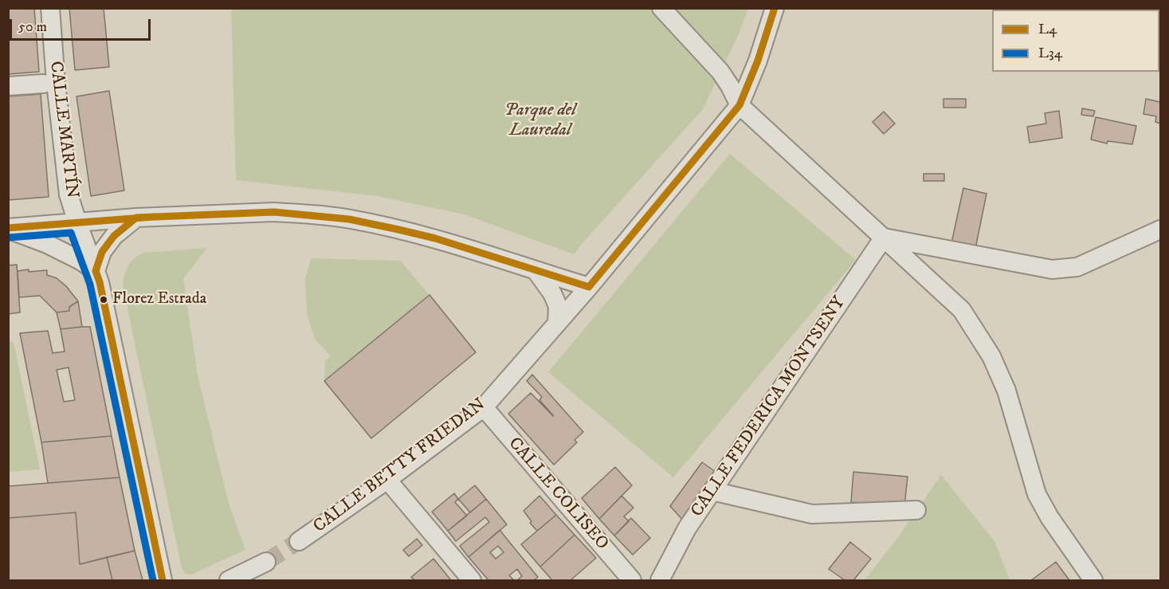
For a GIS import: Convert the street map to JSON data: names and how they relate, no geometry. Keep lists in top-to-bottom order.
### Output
{
  "streets": {
    "street": [
      "CALLE MARTÍN",
      "CALLE FEDERICA MONTSENY",
      "CALLE BETTY FRIEDAN",
      "CALLE COLISEO"
    ]
  },
  "crossings": [
    ["CALLE BETTY FRIEDAN", "CALLE COLISEO"]
  ],
  "parks": ["Parque del Lauredal"],
  "places": ["Florez Estrada"],
  "lines": ["transit line L4", "transit line L34"],
  "legend": ["L4", "L34"],
  "scale_bar": "50 m"
}
